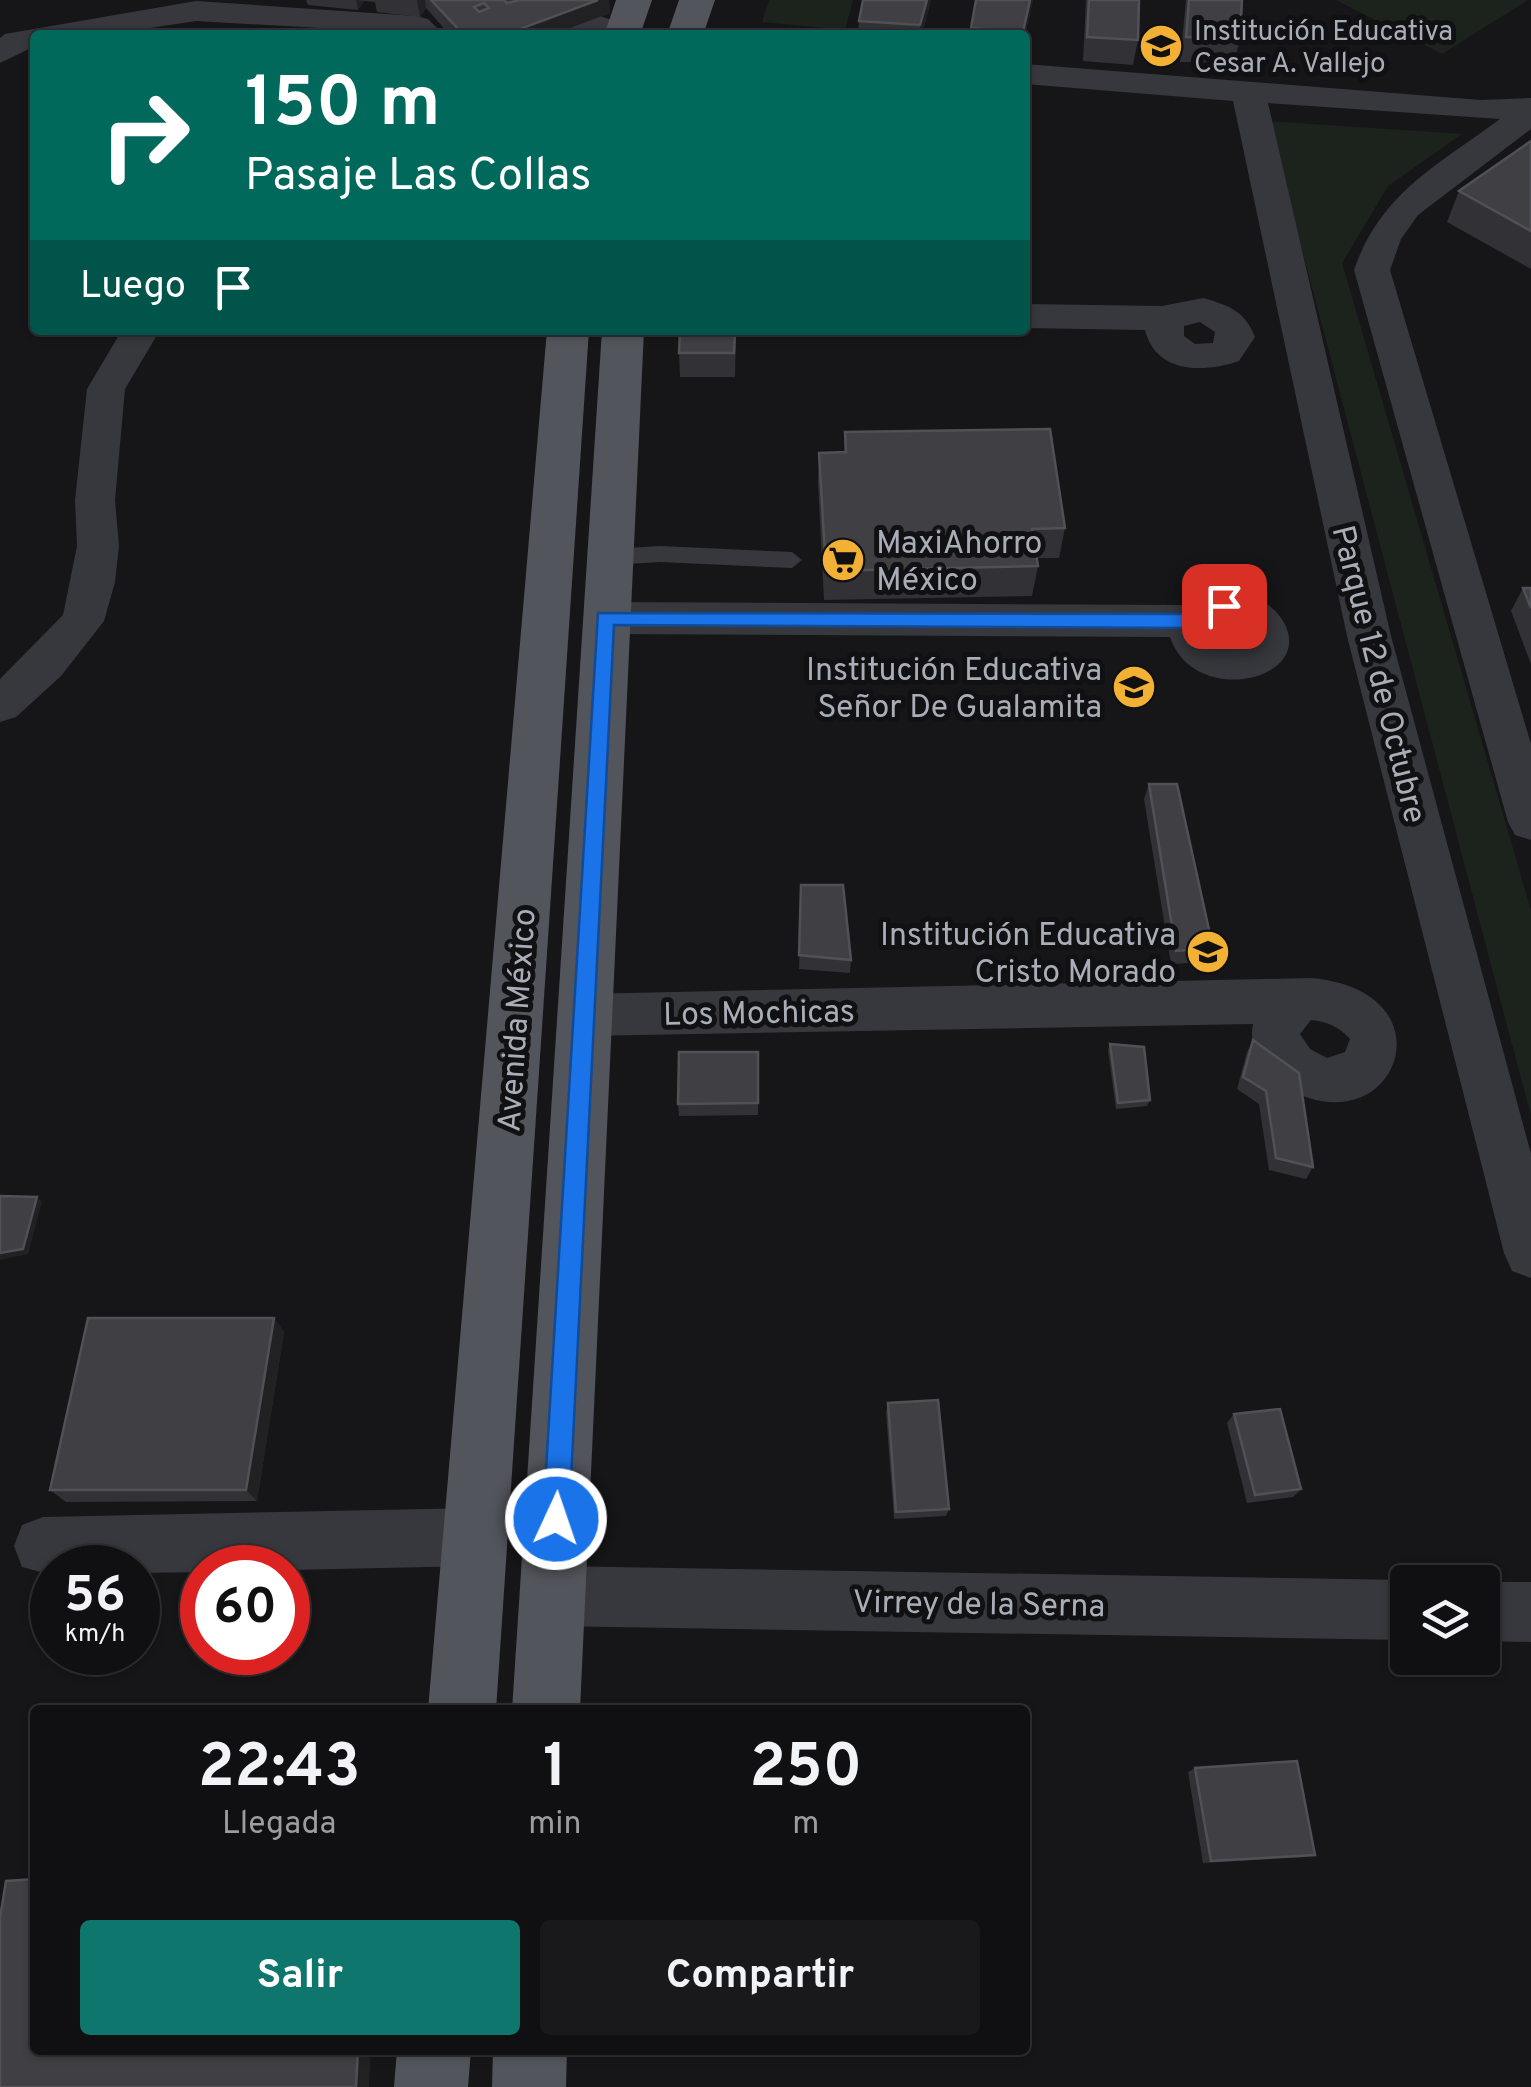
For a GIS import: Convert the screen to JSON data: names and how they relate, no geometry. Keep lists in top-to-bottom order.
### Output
{
  "streets": {
    "main road": ["Avenida México"],
    "street": ["Parque 12 de Octubre", "Los Mochicas", "Virrey de la Serna"]
  },
  "crossings": [
    ["Los Mochicas", "Avenida México"],
    ["Avenida México", "Virrey de la Serna"]
  ],
  "places": {
    "school or university": ["Institución Educativa Cesar A. Vallejo", "Institución Educativa Señor De Gualamita", "Institución Educativa Cristo Morado"],
    "supermarket": ["MaxiAhorro México"]
  },
  "page": {
    "turn": ["150 m", "Pasaje Las Collas"],
    "then": "Luego",
    "speed": "56 km/h",
    "limit": "60",
    "eta": [
      "22:43",
      "Llegada",
      "1",
      "min",
      "250",
      "m"
    ],
    "buttons": ["Salir", "Compartir"]
  }
}
